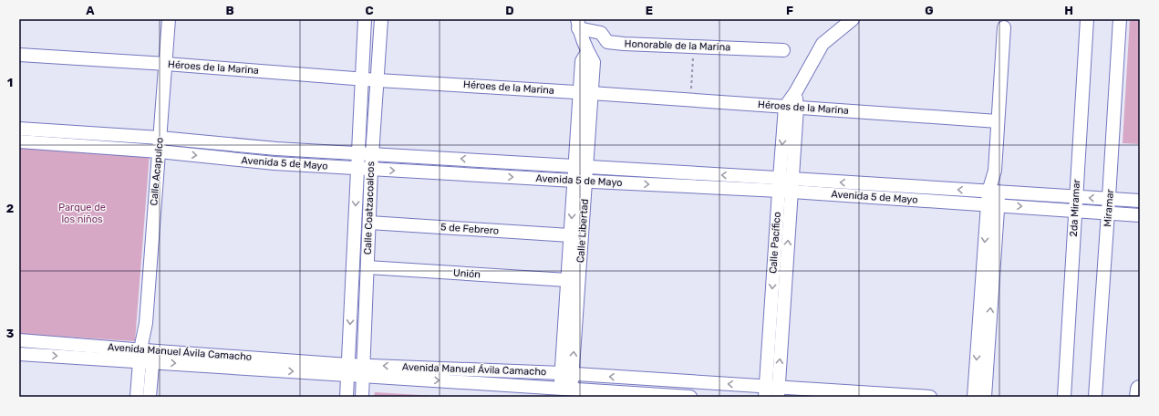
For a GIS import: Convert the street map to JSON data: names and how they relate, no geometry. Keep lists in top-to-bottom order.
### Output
{
  "streets": {
    "street": [
      "Honorable de la Marina",
      "Héroes de la Marina",
      "Avenida 5 de Mayo",
      "Calle Acapulco",
      "Calle Coatzacoalcos",
      "2da Miramar",
      "Miramar",
      "5 de Febrero",
      "Calle Libertad",
      "Calle Pacífico",
      "Unión",
      "Avenida Manuel Ávila Camacho"
    ]
  },
  "crossings": [
    ["Honorable de la Marina", "Calle Libertad"],
    ["Héroes de la Marina", "Calle Acapulco"],
    ["Héroes de la Marina", "Calle Coatzacoalcos"],
    ["Héroes de la Marina", "Calle Libertad"],
    ["Héroes de la Marina", "Calle Pacífico"],
    ["Avenida 5 de Mayo", "Calle Acapulco"],
    ["Avenida 5 de Mayo", "Calle Coatzacoalcos"],
    ["Avenida 5 de Mayo", "2da Miramar"],
    ["Avenida 5 de Mayo", "Miramar"],
    ["Avenida 5 de Mayo", "Calle Libertad"],
    ["Avenida 5 de Mayo", "Calle Pacífico"],
    ["Calle Acapulco", "Avenida Manuel Ávila Camacho"],
    ["Calle Coatzacoalcos", "5 de Febrero"],
    ["Calle Coatzacoalcos", "Unión"],
    ["Calle Coatzacoalcos", "Avenida Manuel Ávila Camacho"],
    ["5 de Febrero", "Calle Libertad"],
    ["Calle Libertad", "Unión"],
    ["Calle Libertad", "Avenida Manuel Ávila Camacho"],
    ["Calle Pacífico", "Avenida Manuel Ávila Camacho"]
  ],
  "parks": ["Parque de los niños"],
  "grid": {
    "columns": [
      "A",
      "B",
      "C",
      "D",
      "E",
      "F",
      "G",
      "H"
    ],
    "rows": ["1", "2", "3"]
  }
}
